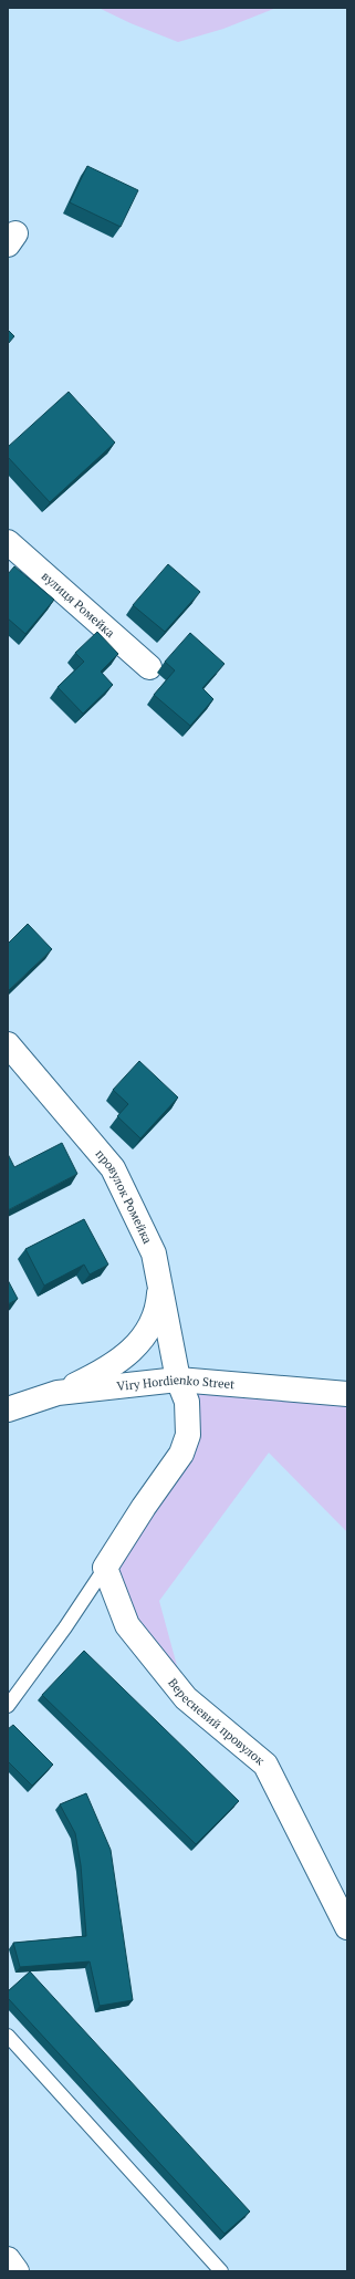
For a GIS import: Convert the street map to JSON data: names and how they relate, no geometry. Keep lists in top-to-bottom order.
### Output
{
  "streets": {
    "street": [
      "вулиця Ромейка",
      "провулок Ромейка",
      "Viry Hordienko Street",
      "Вересневий провулок"
    ]
  },
  "crossings": [
    ["провулок Ромейка", "Viry Hordienko Street"],
    ["провулок Ромейка", "Вересневий провулок"]
  ]
}
